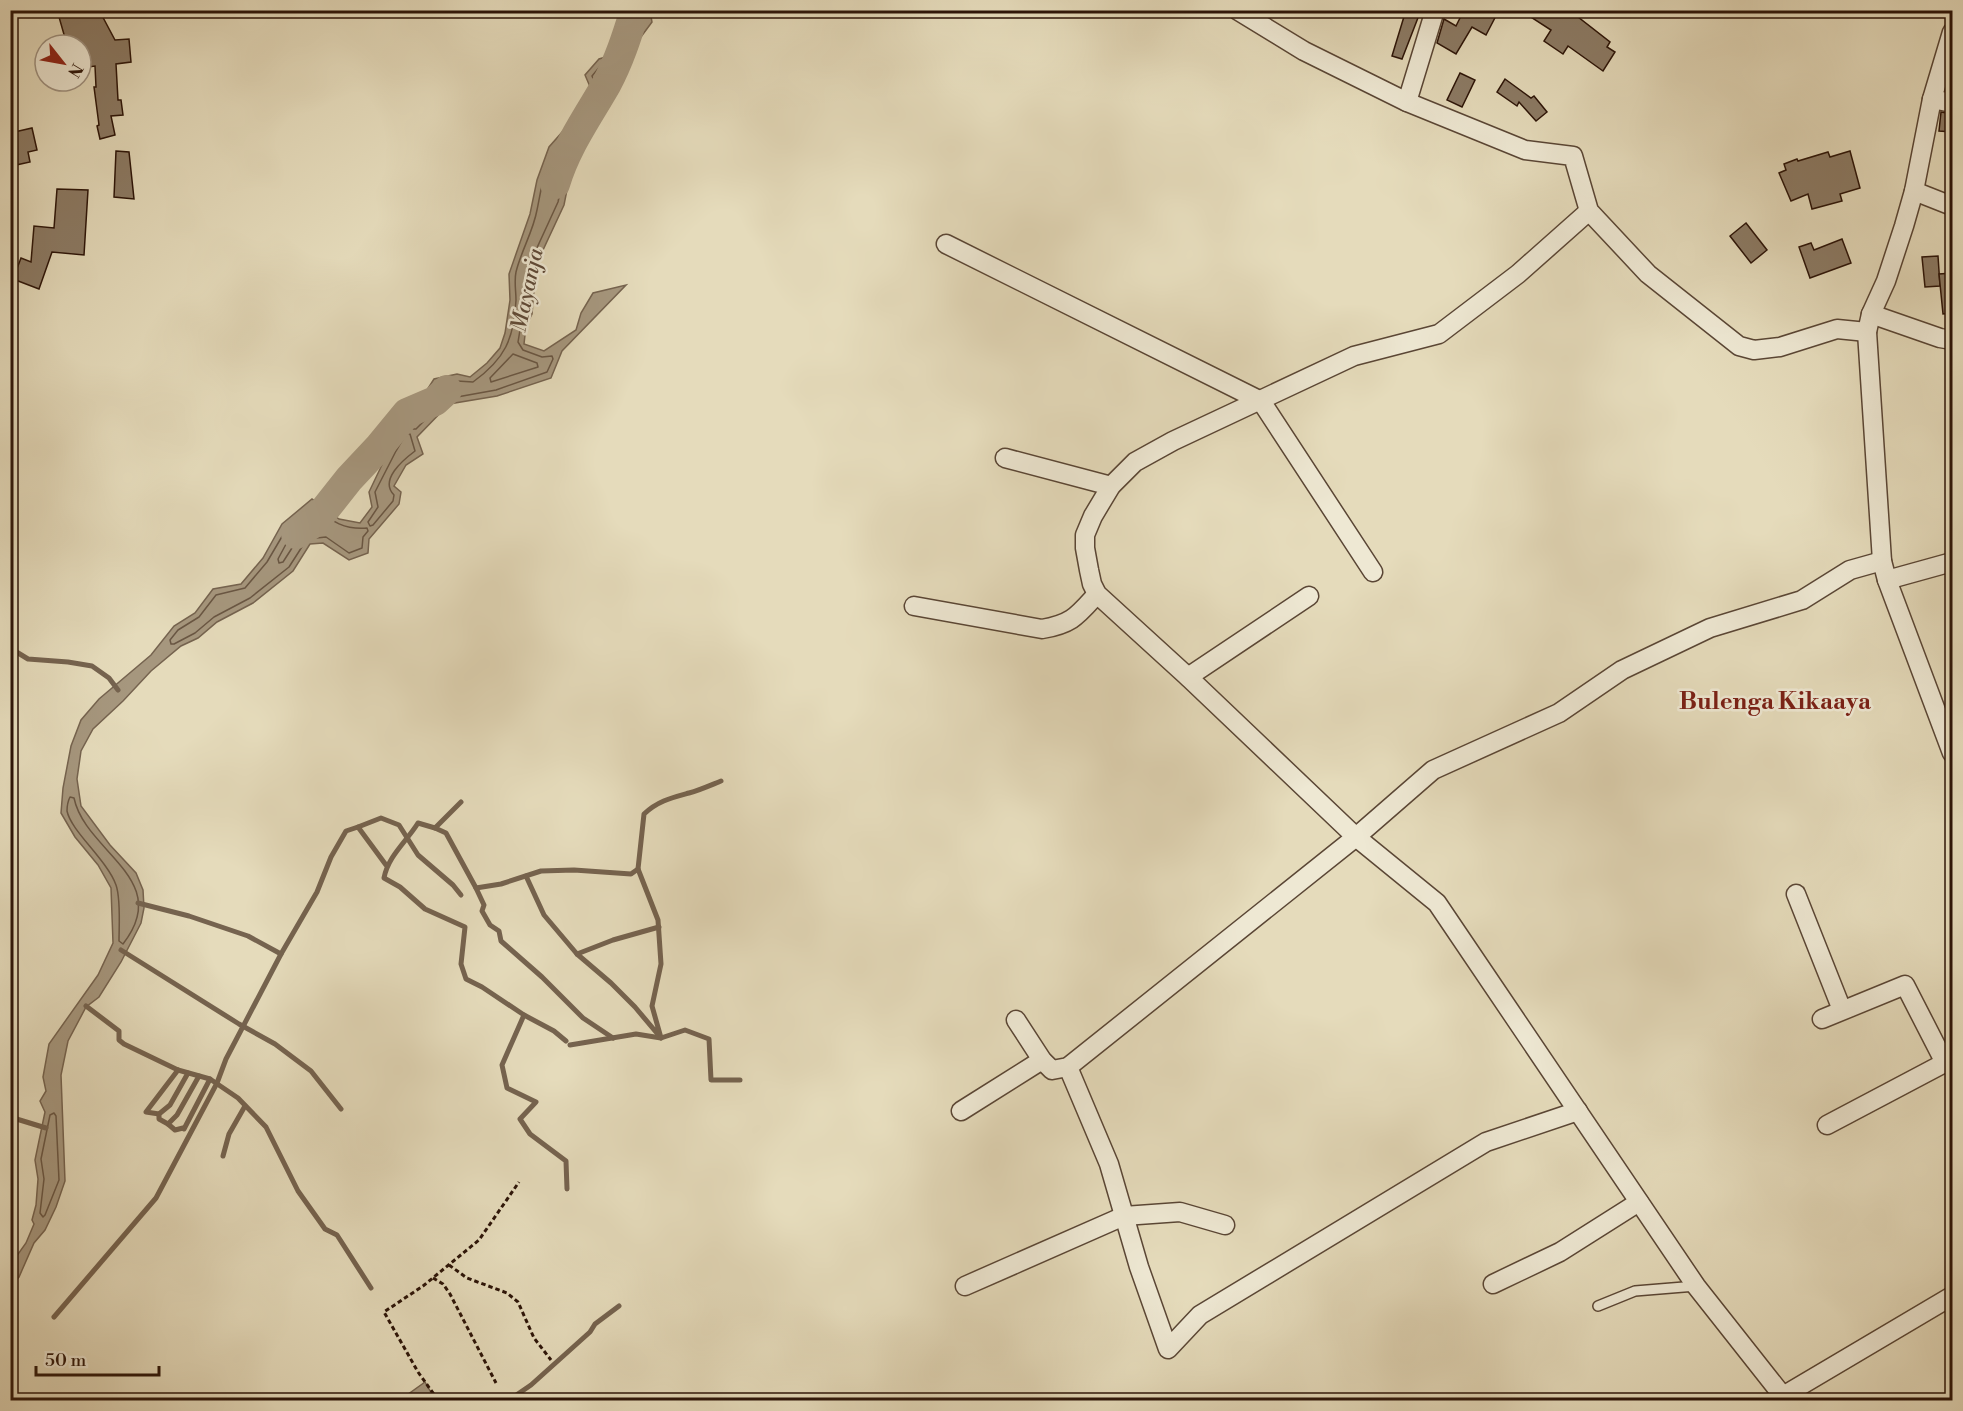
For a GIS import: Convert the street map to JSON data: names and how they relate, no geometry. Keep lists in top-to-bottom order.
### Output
{
  "districts": ["Bulenga Kikaaya"],
  "water": ["Mayanja"],
  "scale_bar": "50 m",
  "north": "bottom right"
}
